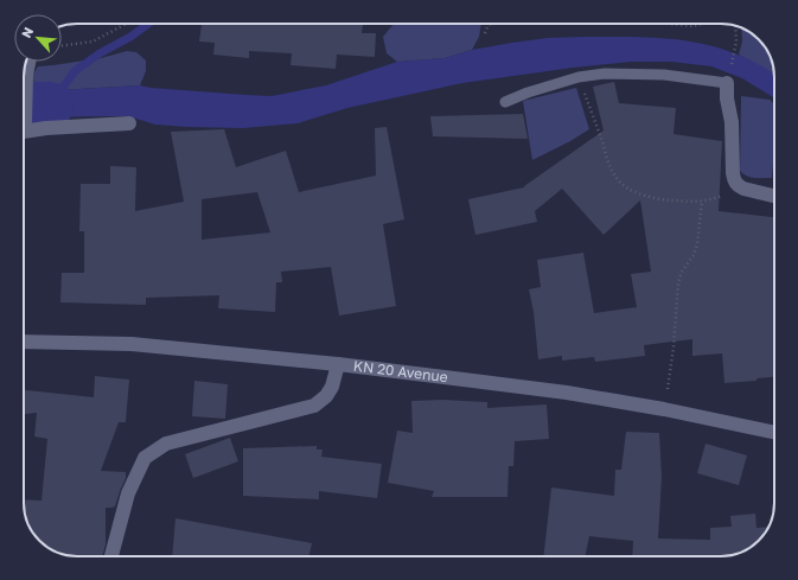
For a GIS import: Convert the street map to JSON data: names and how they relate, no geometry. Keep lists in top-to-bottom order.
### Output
{
  "streets": {
    "main road": ["KN 20 Avenue"]
  },
  "north": "top left"
}
